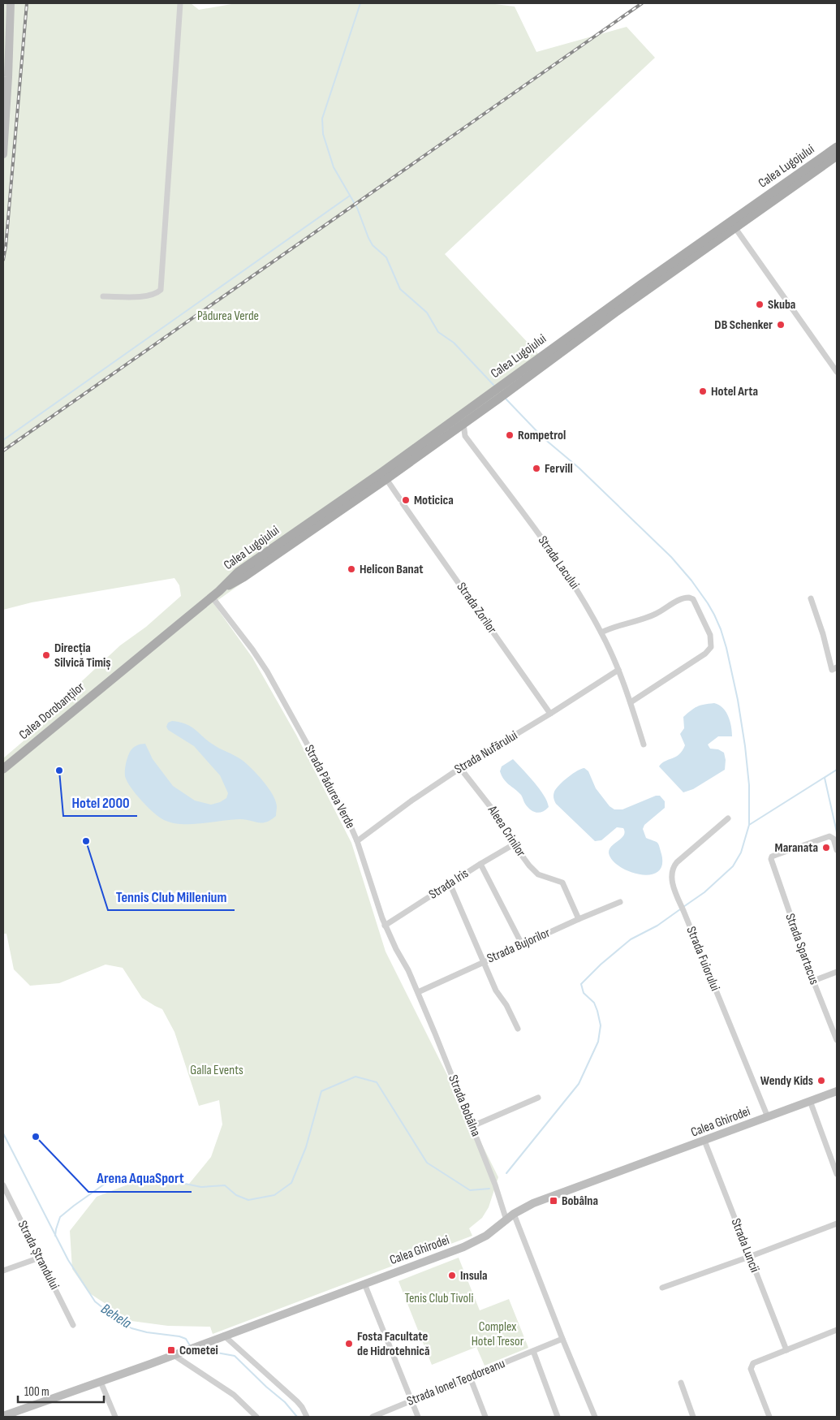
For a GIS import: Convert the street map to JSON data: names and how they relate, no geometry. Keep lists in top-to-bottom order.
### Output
{
  "streets": {
    "main road": ["Calea Lugojului", "Calea Dorobanților"],
    "street": [
      "Strada Lacului",
      "Strada Zorilor",
      "Strada Nufărului",
      "Strada Pădurea Verde",
      "Aleea Crinilor",
      "Strada Iris",
      "Strada Bujorilor",
      "Strada Spartacus",
      "Strada Fuiorului",
      "Strada Bobâlna",
      "Calea Ghirodei",
      "Strada Luncii",
      "Strada Ștrandului",
      "Strada Ionel Teodoreanu"
    ]
  },
  "crossings": [
    ["Calea Lugojului", "Strada Lacului"],
    ["Calea Lugojului", "Strada Zorilor"],
    ["Calea Lugojului", "Calea Dorobanților"],
    ["Calea Lugojului", "Strada Pădurea Verde"],
    ["Strada Lacului", "Strada Nufărului"],
    ["Strada Zorilor", "Strada Nufărului"],
    ["Calea Dorobanților", "Strada Pădurea Verde"],
    ["Strada Nufărului", "Strada Pădurea Verde"],
    ["Strada Nufărului", "Aleea Crinilor"],
    ["Strada Pădurea Verde", "Strada Iris"],
    ["Strada Pădurea Verde", "Strada Bujorilor"],
    ["Strada Pădurea Verde", "Strada Bobâlna"],
    ["Aleea Crinilor", "Strada Iris"],
    ["Aleea Crinilor", "Strada Bujorilor"],
    ["Strada Bujorilor", "Strada Bobâlna"],
    ["Strada Fuiorului", "Calea Ghirodei"],
    ["Strada Bobâlna", "Calea Ghirodei"],
    ["Calea Ghirodei", "Strada Luncii"]
  ],
  "water": ["Behela"],
  "parks": [
    "Pădurea Verde",
    "Galla Events",
    "Tenis Club Tivoli",
    "Complex Hotel Tresor"
  ],
  "places": {
    "other": [
      "Skuba",
      "DB Schenker",
      "Hotel Arta",
      "Rompetrol",
      "Fervill",
      "Moticica",
      "Helicon Banat",
      "Direcția Silvică Timiș",
      "Hotel 2000",
      "Tennis Club Millenium",
      "Maranata",
      "Wendy Kids",
      "Arena AquaSport",
      "Insula",
      "Fosta Facultate de Hidrotehnică"
    ],
    "transit": ["Bobâlna", "Cometei"]
  },
  "scale_bar": "100 m"
}
